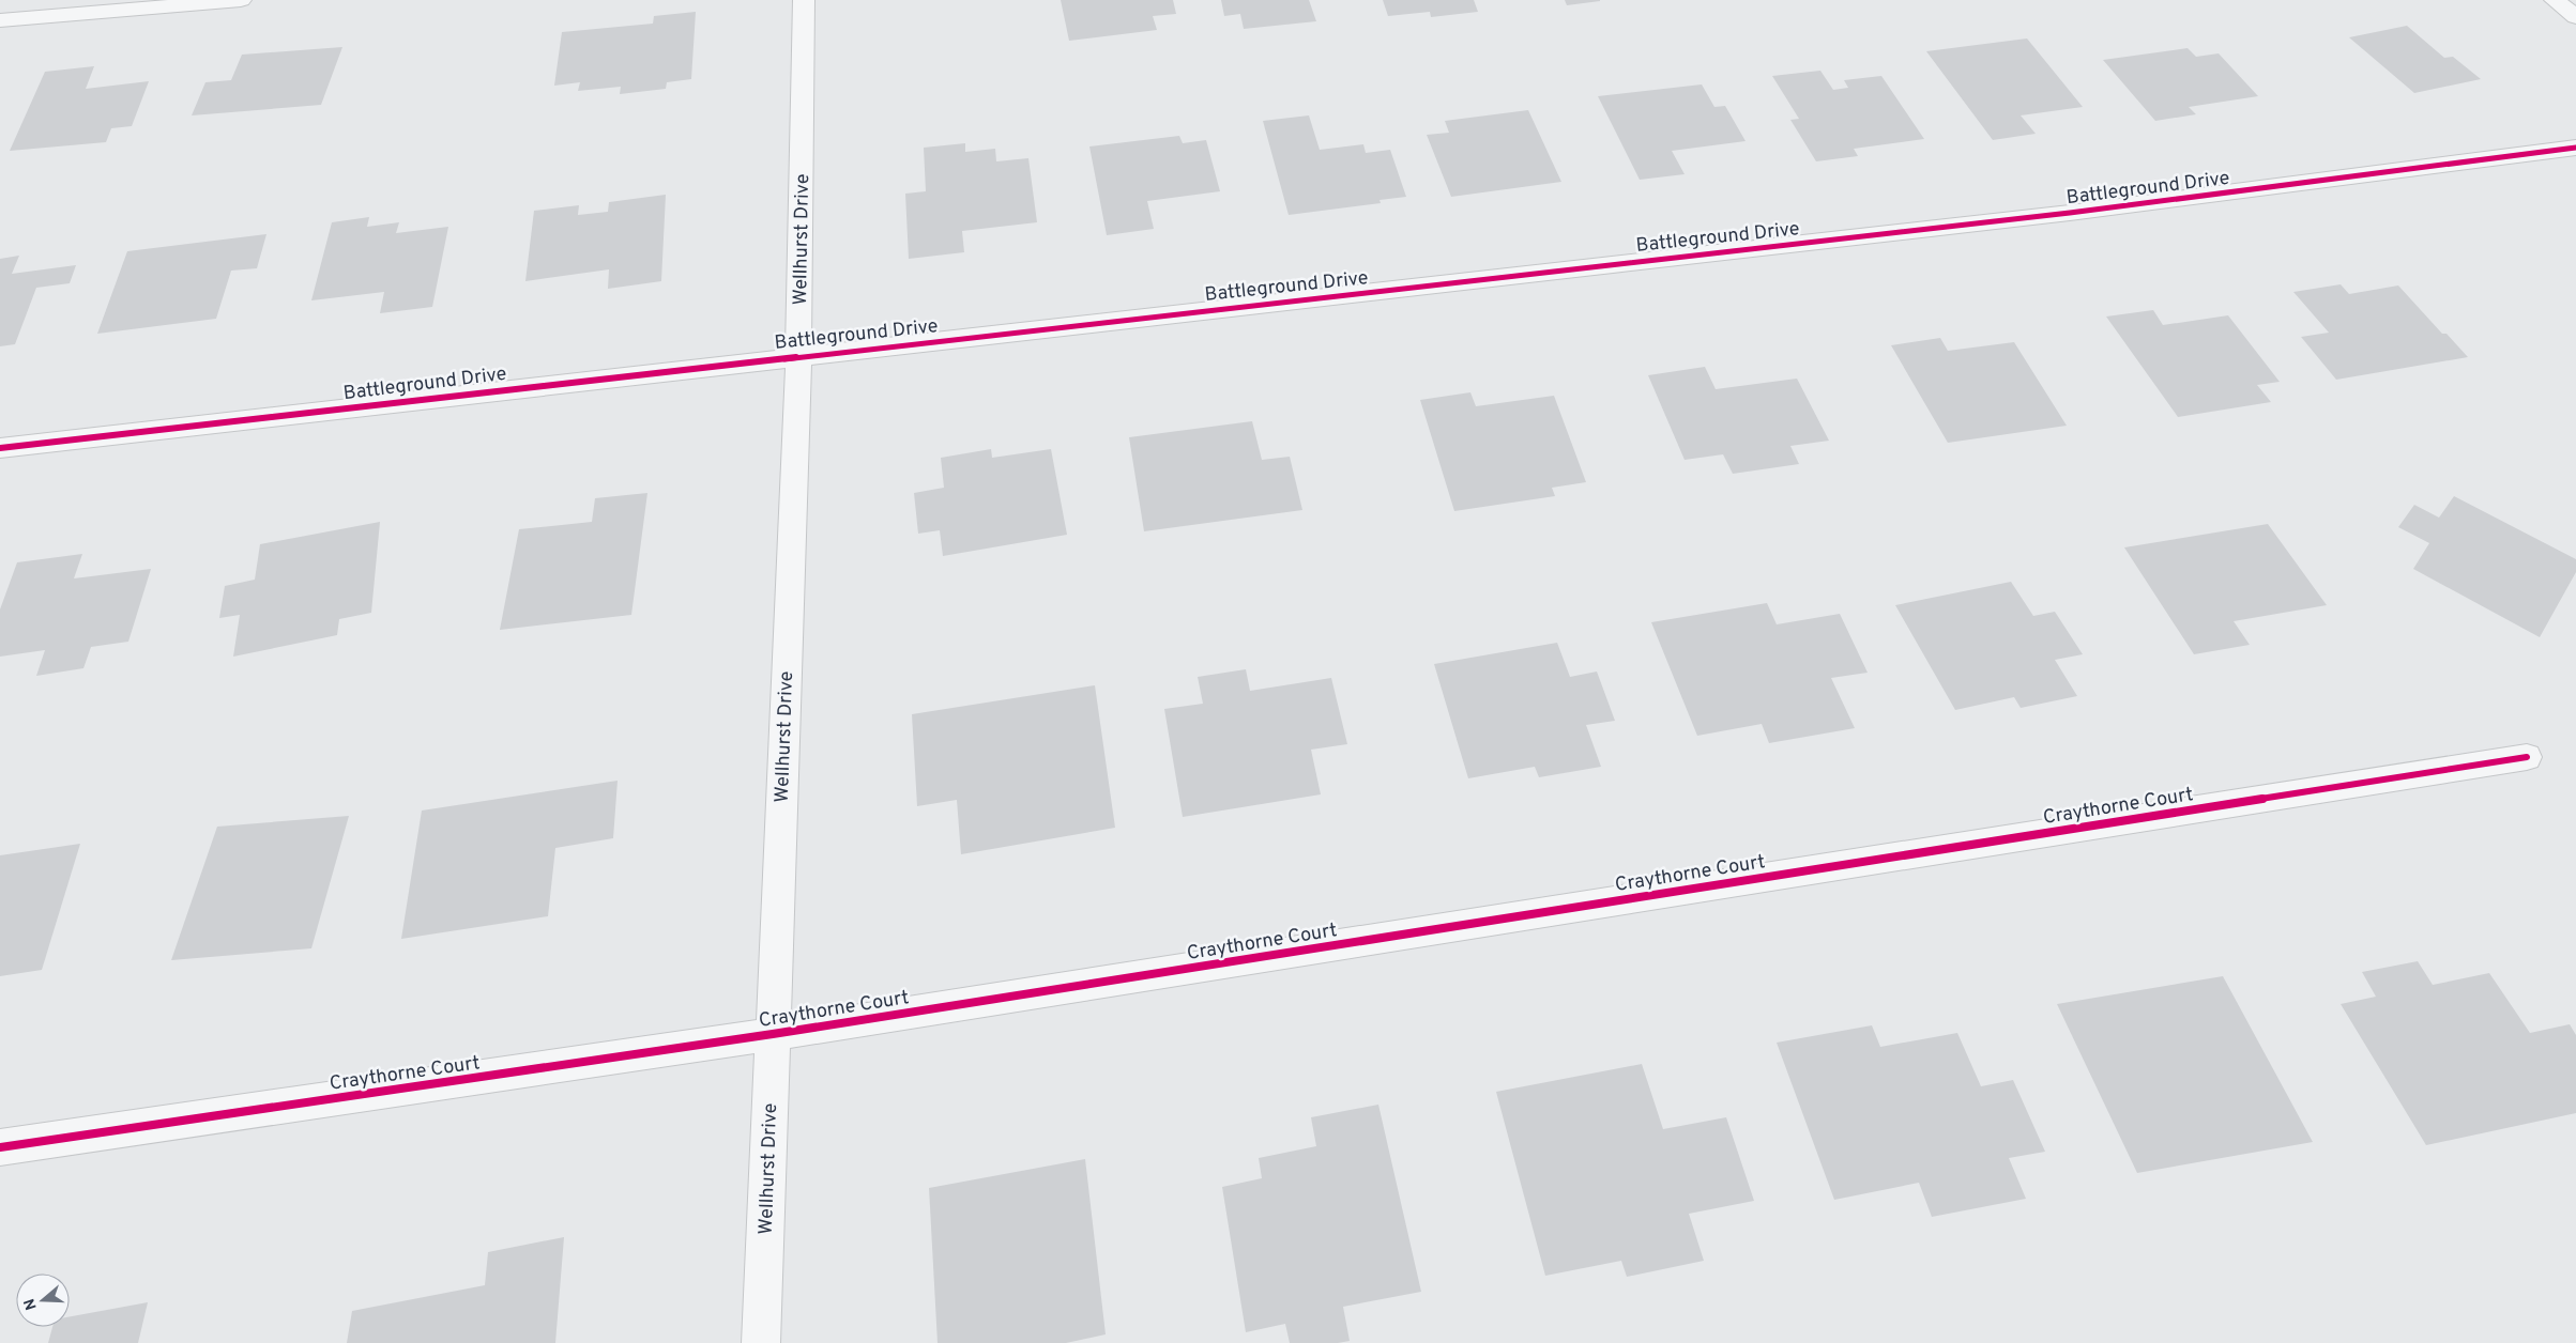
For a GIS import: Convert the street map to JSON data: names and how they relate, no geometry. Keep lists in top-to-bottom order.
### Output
{
  "streets": {
    "street": ["Battleground Drive", "Wellhurst Drive", "Craythorne Court"]
  },
  "crossings": [
    ["Battleground Drive", "Wellhurst Drive"],
    ["Wellhurst Drive", "Craythorne Court"]
  ],
  "north": "left"
}
